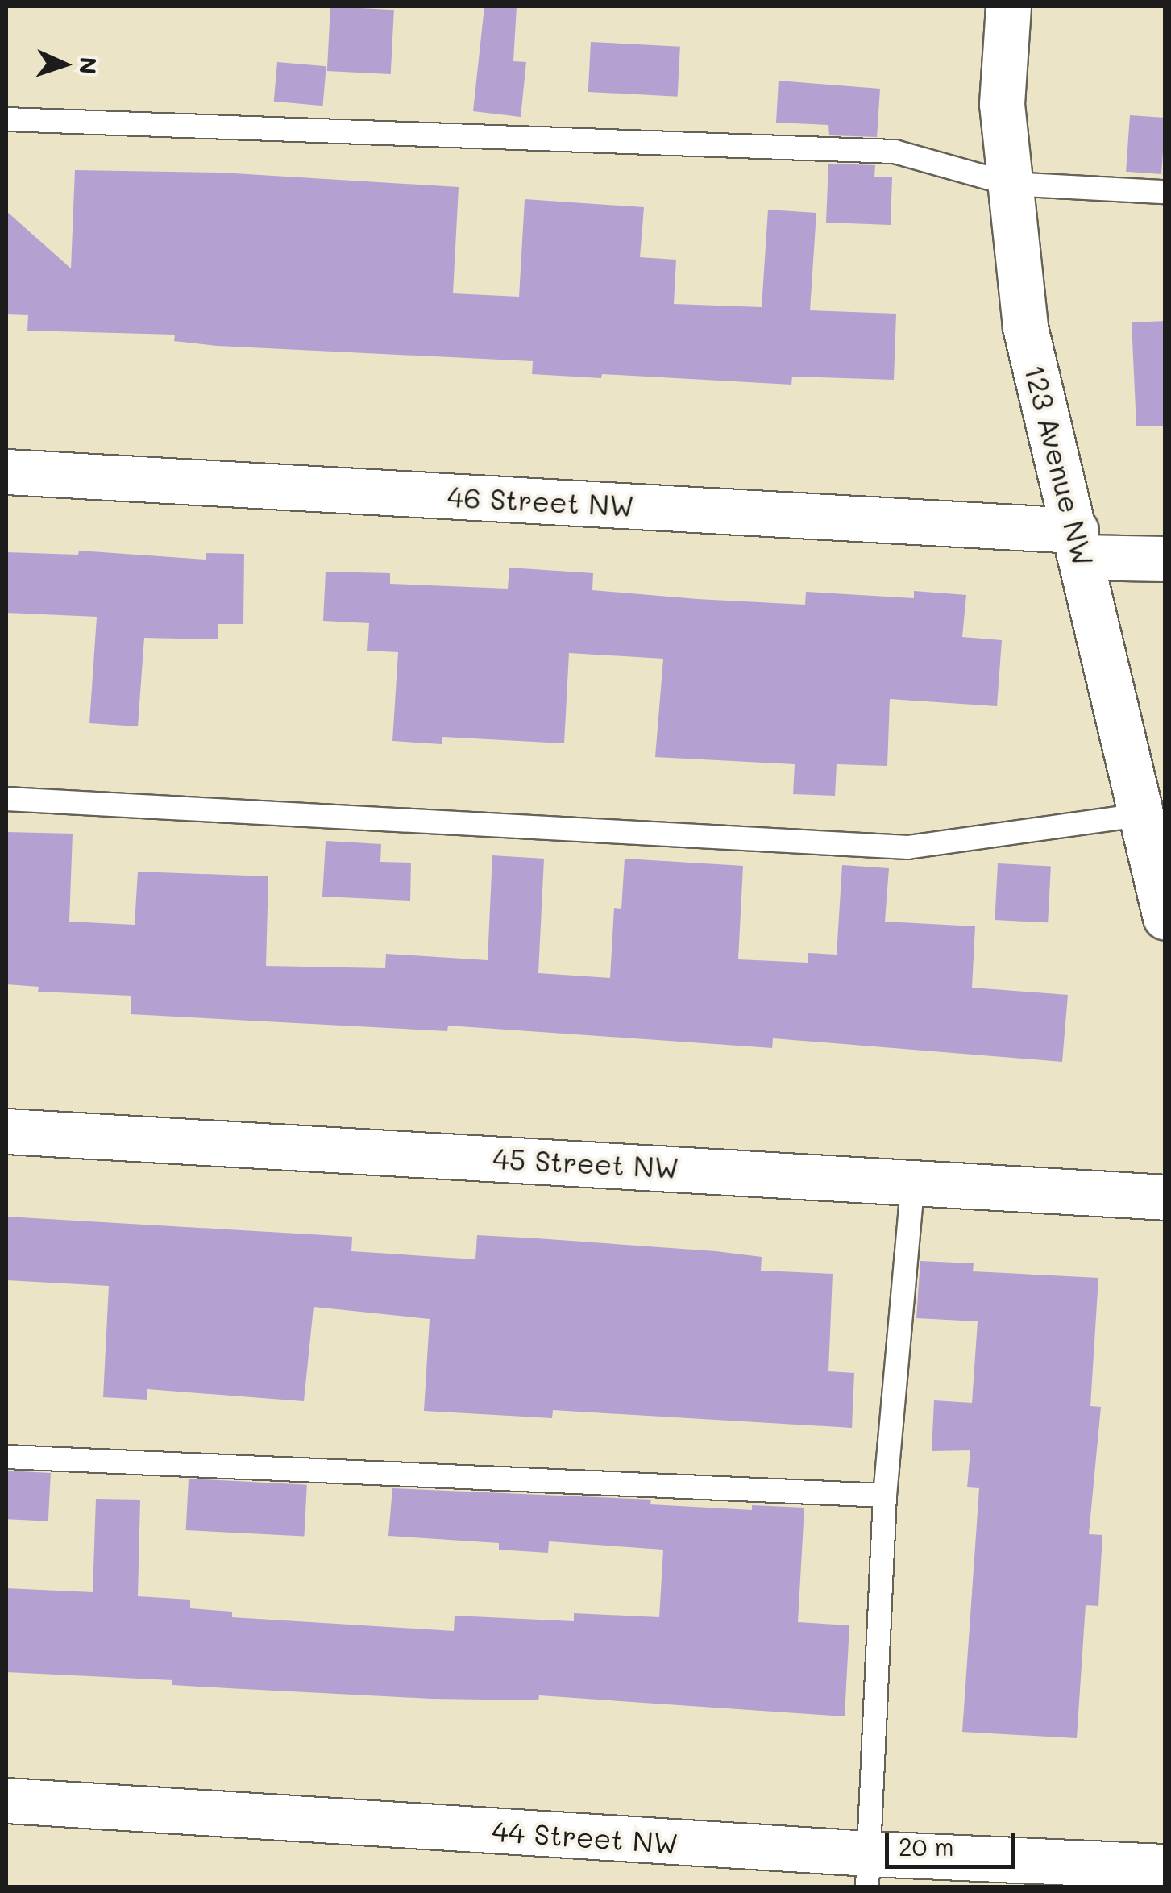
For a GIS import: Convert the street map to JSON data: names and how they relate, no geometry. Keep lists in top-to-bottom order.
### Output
{
  "streets": {
    "street": [
      "123 Avenue NW",
      "46 Street NW",
      "45 Street NW",
      "44 Street NW"
    ]
  },
  "crossings": [
    ["123 Avenue NW", "46 Street NW"]
  ],
  "scale_bar": "20 m",
  "north": "right"
}
